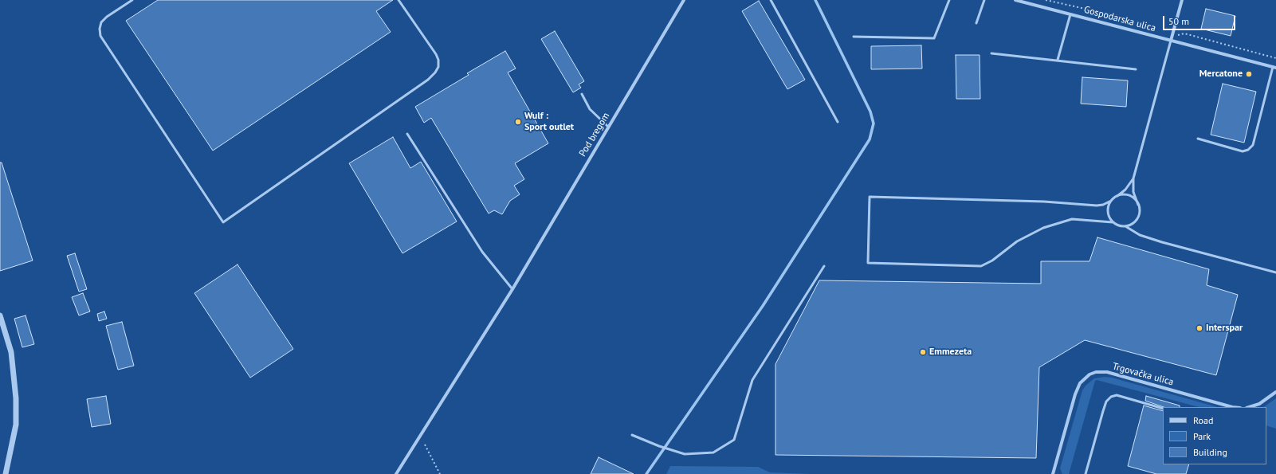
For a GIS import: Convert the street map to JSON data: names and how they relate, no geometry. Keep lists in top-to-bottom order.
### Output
{
  "streets": {
    "street": ["Gospodarska ulica", "Pod bregom", "Trgovačka ulica"]
  },
  "places": [
    "Mercatone",
    "Wulf : Sport outlet",
    "Interspar",
    "Emmezeta"
  ],
  "legend": ["Road", "Park", "Building"],
  "scale_bar": "50 m"
}
